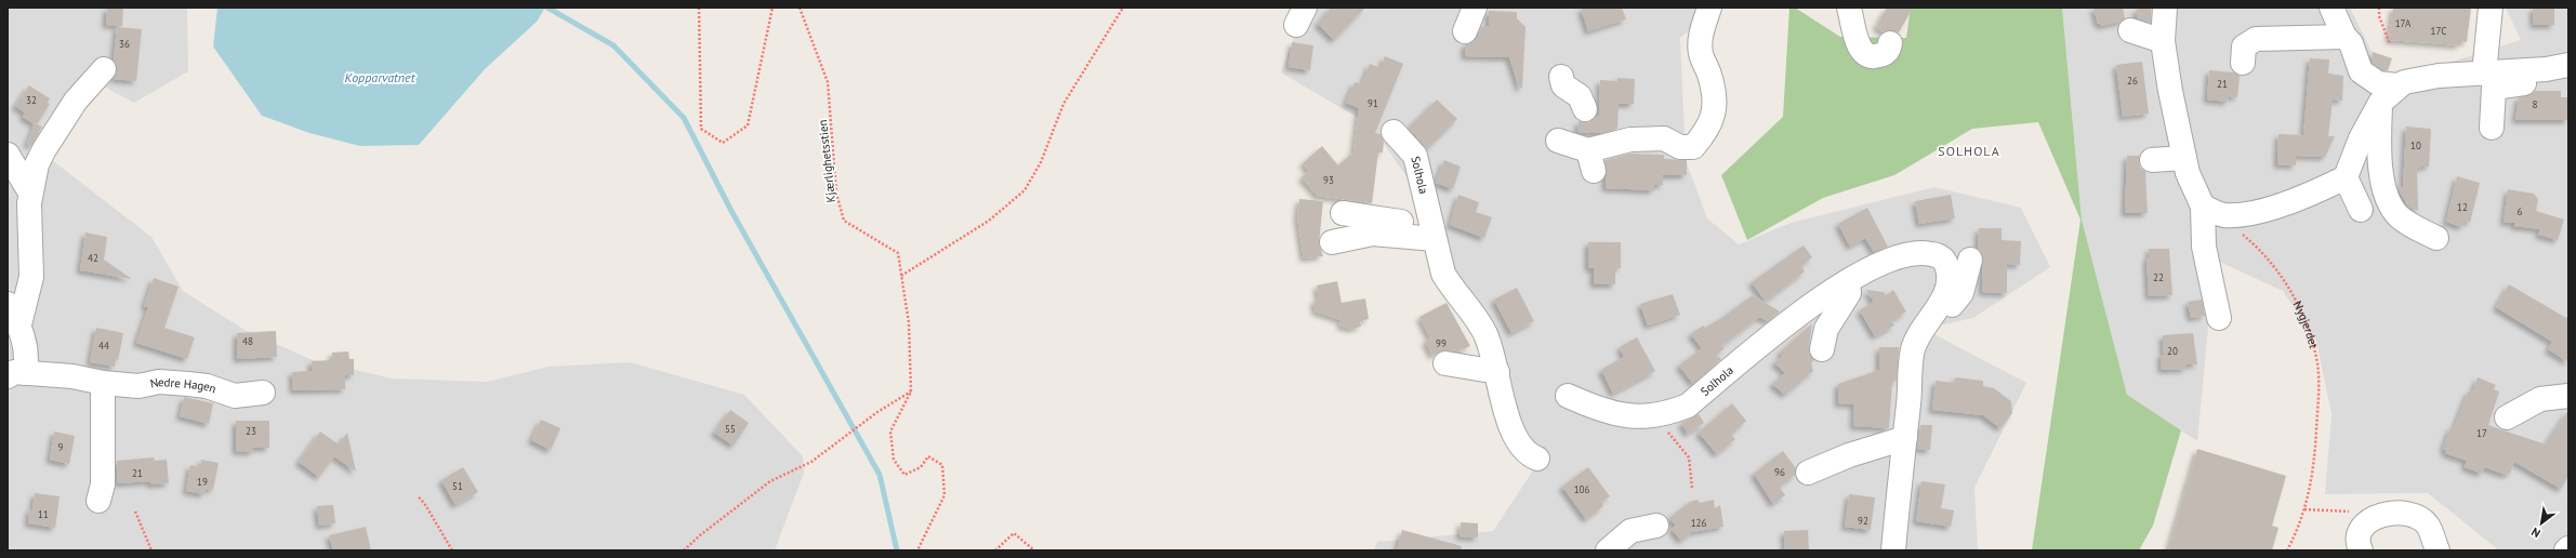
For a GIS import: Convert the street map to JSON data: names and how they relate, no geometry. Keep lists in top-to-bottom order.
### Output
{
  "streets": {
    "street": ["Solhola", "Nedre Hagen"],
    "path": ["Kjærlighetsstien", "Nygjerdet"]
  },
  "districts": ["SOLHOLA"],
  "water": ["Kopparvatnet"],
  "house_numbers": [
    "17A",
    "17C",
    "36",
    "26",
    "21",
    "32",
    "91",
    "8",
    "10",
    "93",
    "12",
    "6",
    "42",
    "22",
    "48",
    "99",
    "44",
    "20",
    "55",
    "23",
    "17",
    "9",
    "96",
    "21",
    "19",
    "51",
    "106",
    "11",
    "92",
    "126"
  ],
  "north": "bottom left"
}
